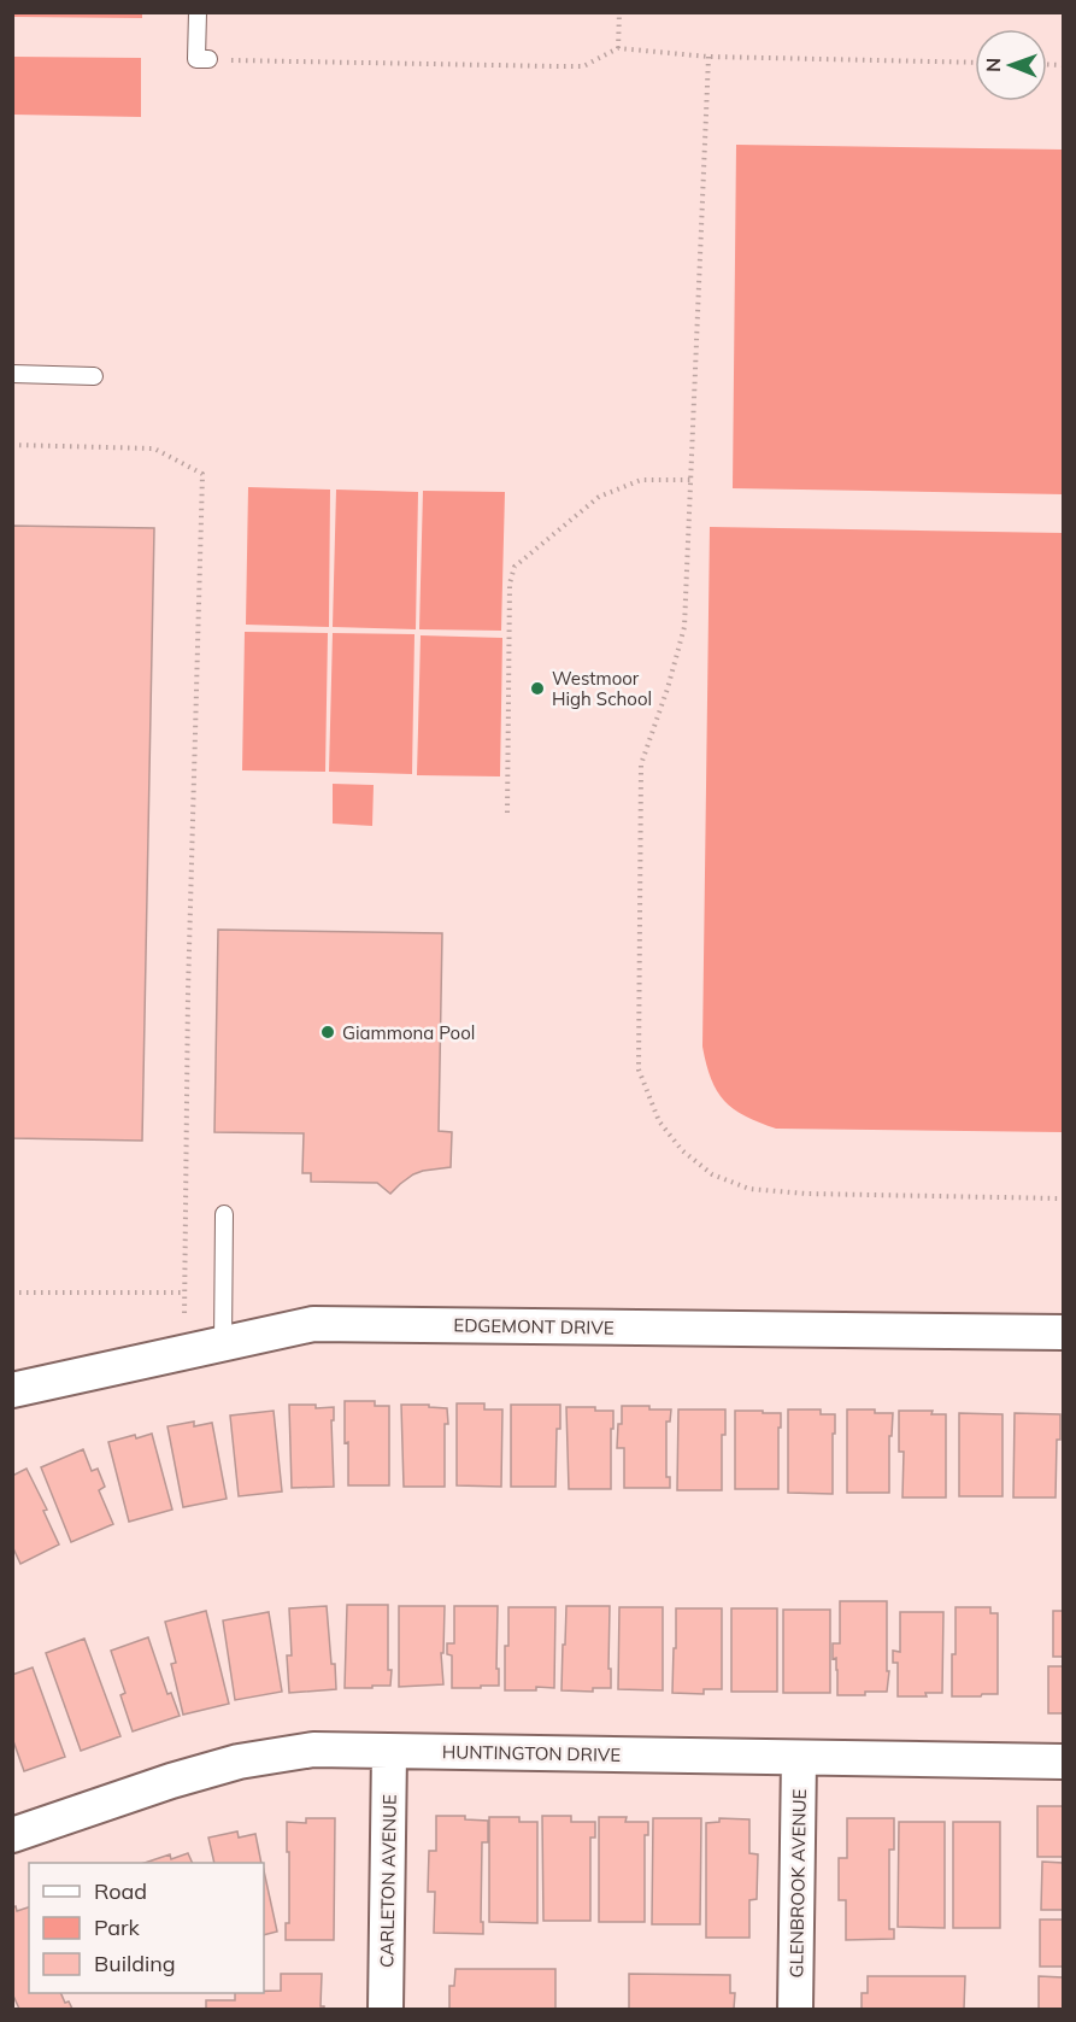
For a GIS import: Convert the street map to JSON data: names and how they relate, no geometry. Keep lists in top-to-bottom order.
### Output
{
  "streets": {
    "street": [
      "EDGEMONT DRIVE",
      "HUNTINGTON DRIVE",
      "CARLETON AVENUE",
      "GLENBROOK AVENUE"
    ]
  },
  "crossings": [
    ["HUNTINGTON DRIVE", "CARLETON AVENUE"],
    ["HUNTINGTON DRIVE", "GLENBROOK AVENUE"]
  ],
  "places": ["Westmoor High School", "Giammona Pool"],
  "legend": ["Road", "Park", "Building"],
  "north": "left"
}
